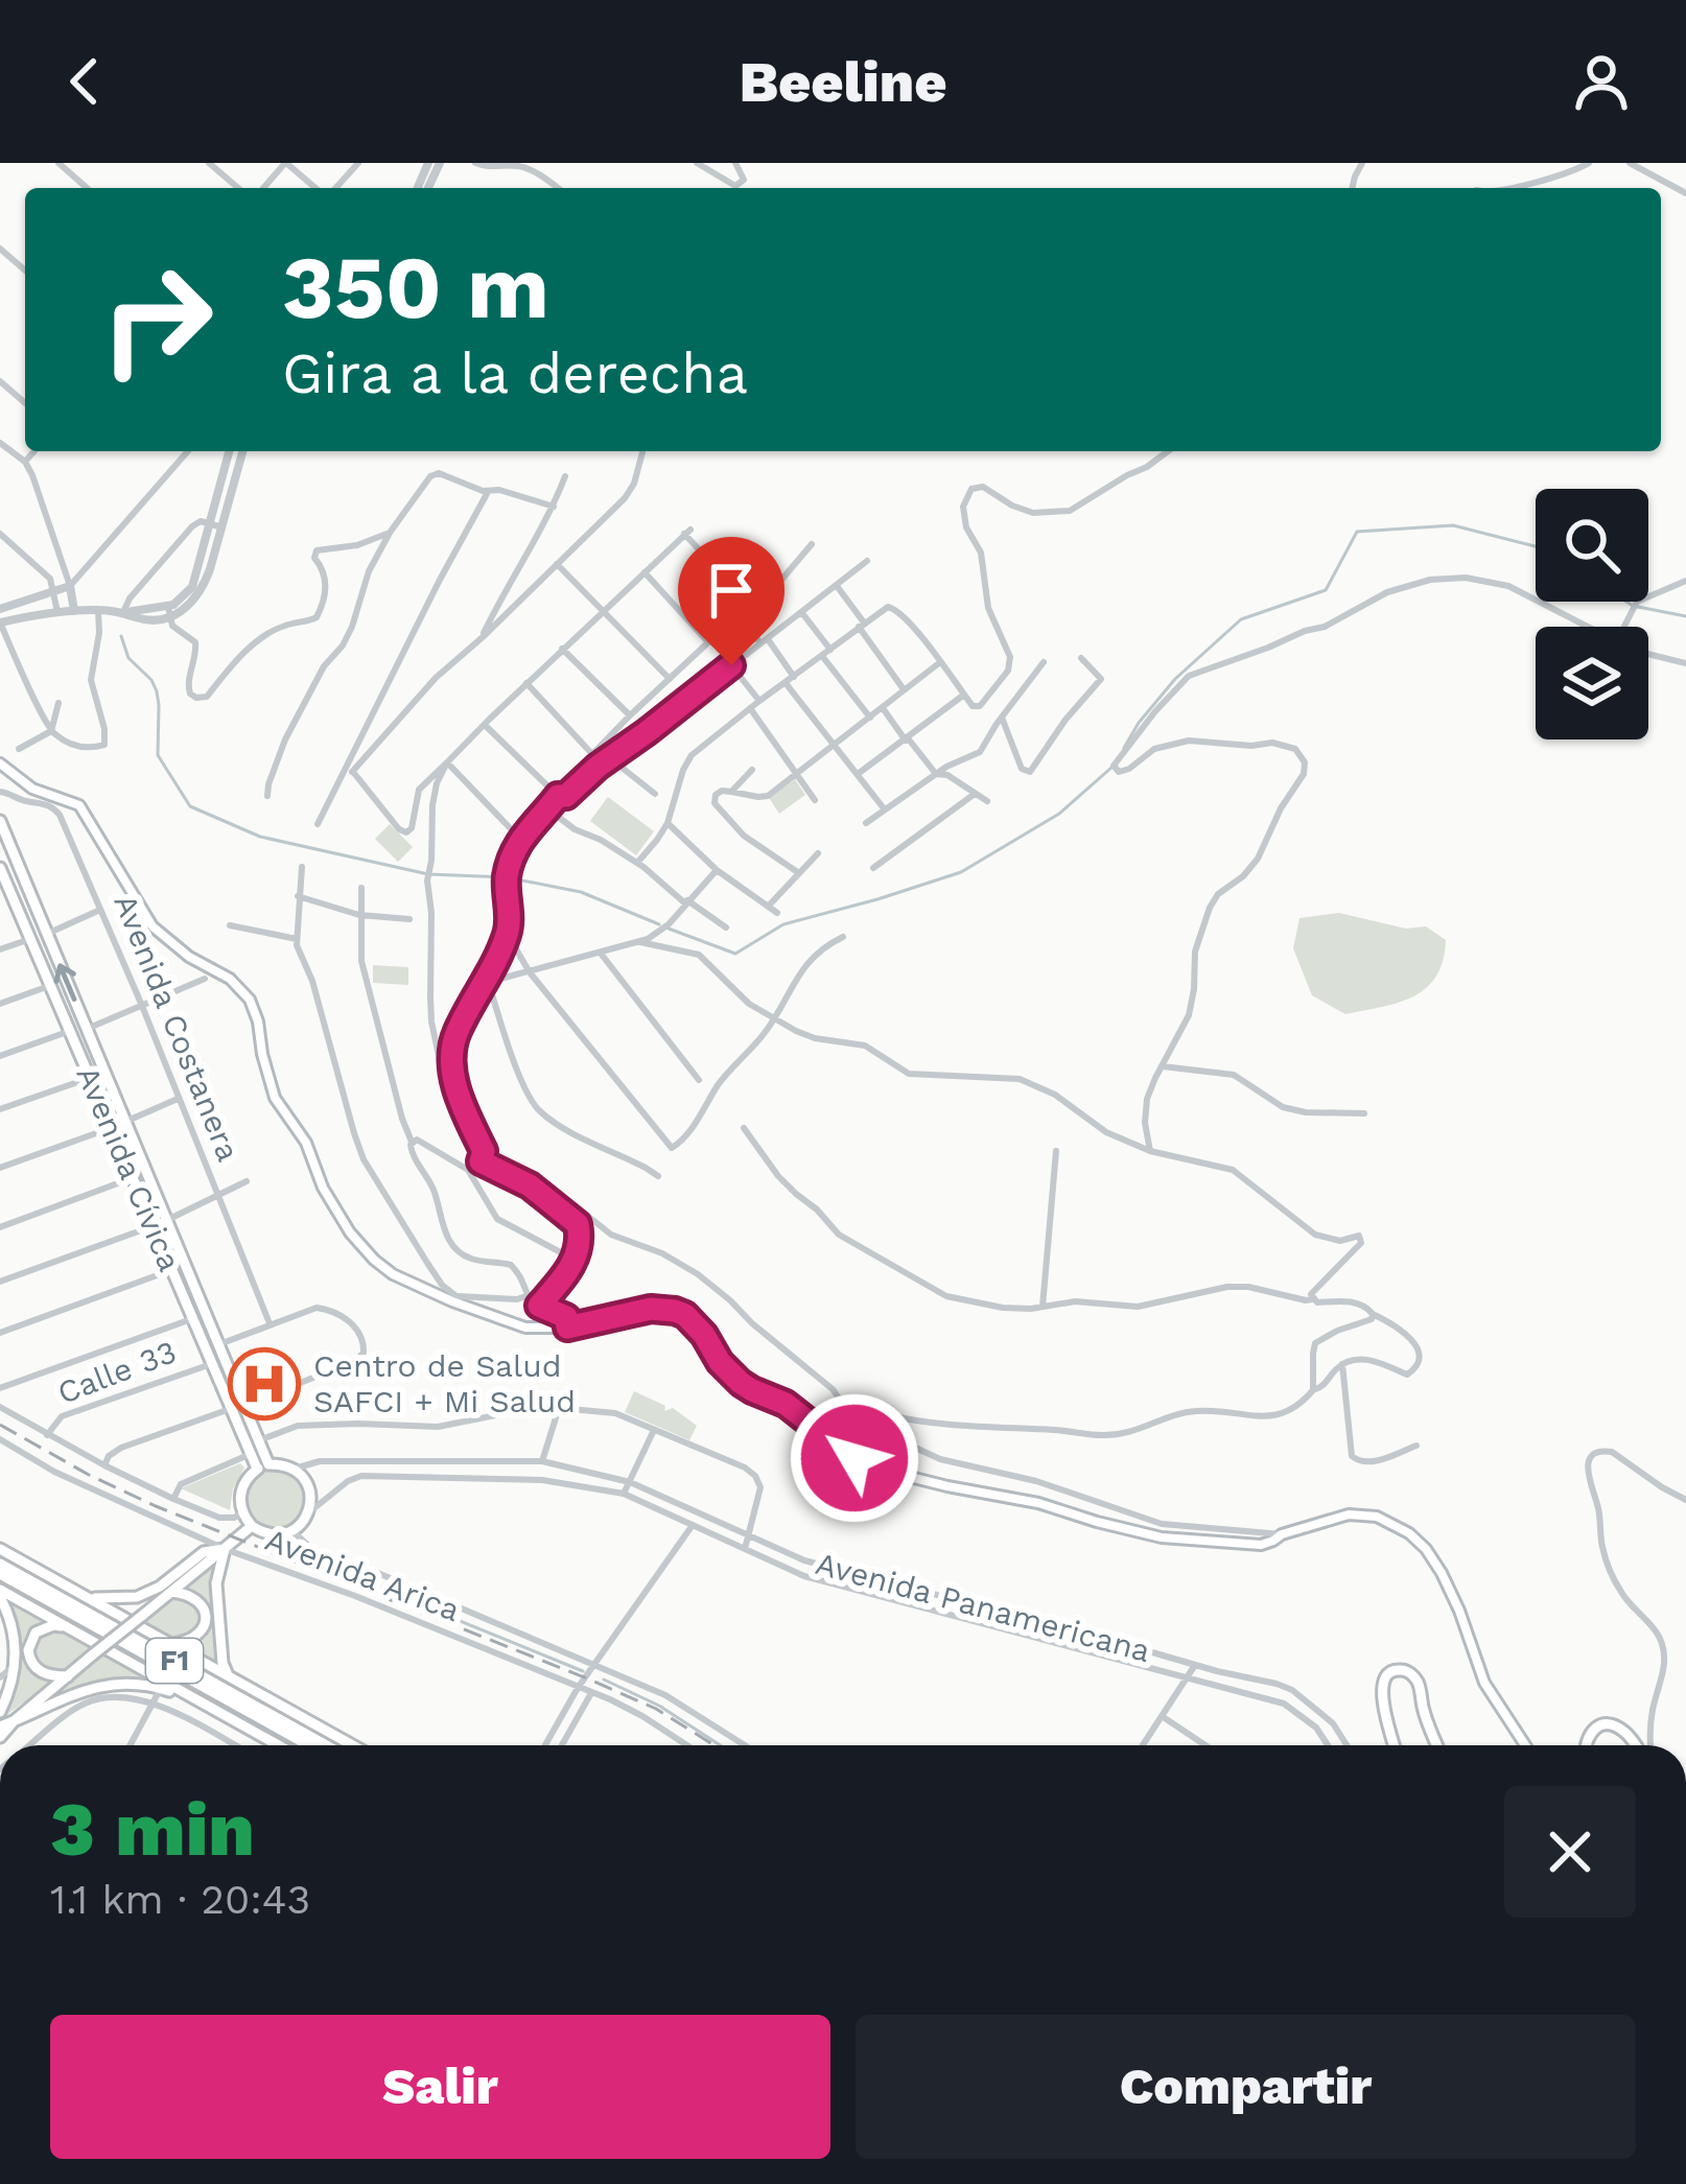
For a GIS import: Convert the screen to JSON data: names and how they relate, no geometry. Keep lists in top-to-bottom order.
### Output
{
  "streets": {
    "main road": ["Avenida Cívica", "F1"],
    "street": [
      "Avenida Costanera",
      "Calle 33",
      "Avenida Arica",
      "Avenida Panamericana"
    ]
  },
  "crossings": [
    ["Avenida Cívica", "Calle 33"],
    ["Avenida Cívica", "Avenida Arica"],
    ["Avenida Cívica", "Avenida Panamericana"],
    ["Calle 33", "Avenida Arica"],
    ["Avenida Arica", "Avenida Panamericana"]
  ],
  "places": {
    "hospital": ["Centro de Salud SAFCI + Mi Salud"]
  },
  "page": {
    "header": "Beeline",
    "turn": ["350 m", "Gira a la derecha"],
    "heading": ["3 min", "1.1 km · 20:43"],
    "buttons": ["Salir", "Compartir"]
  }
}
